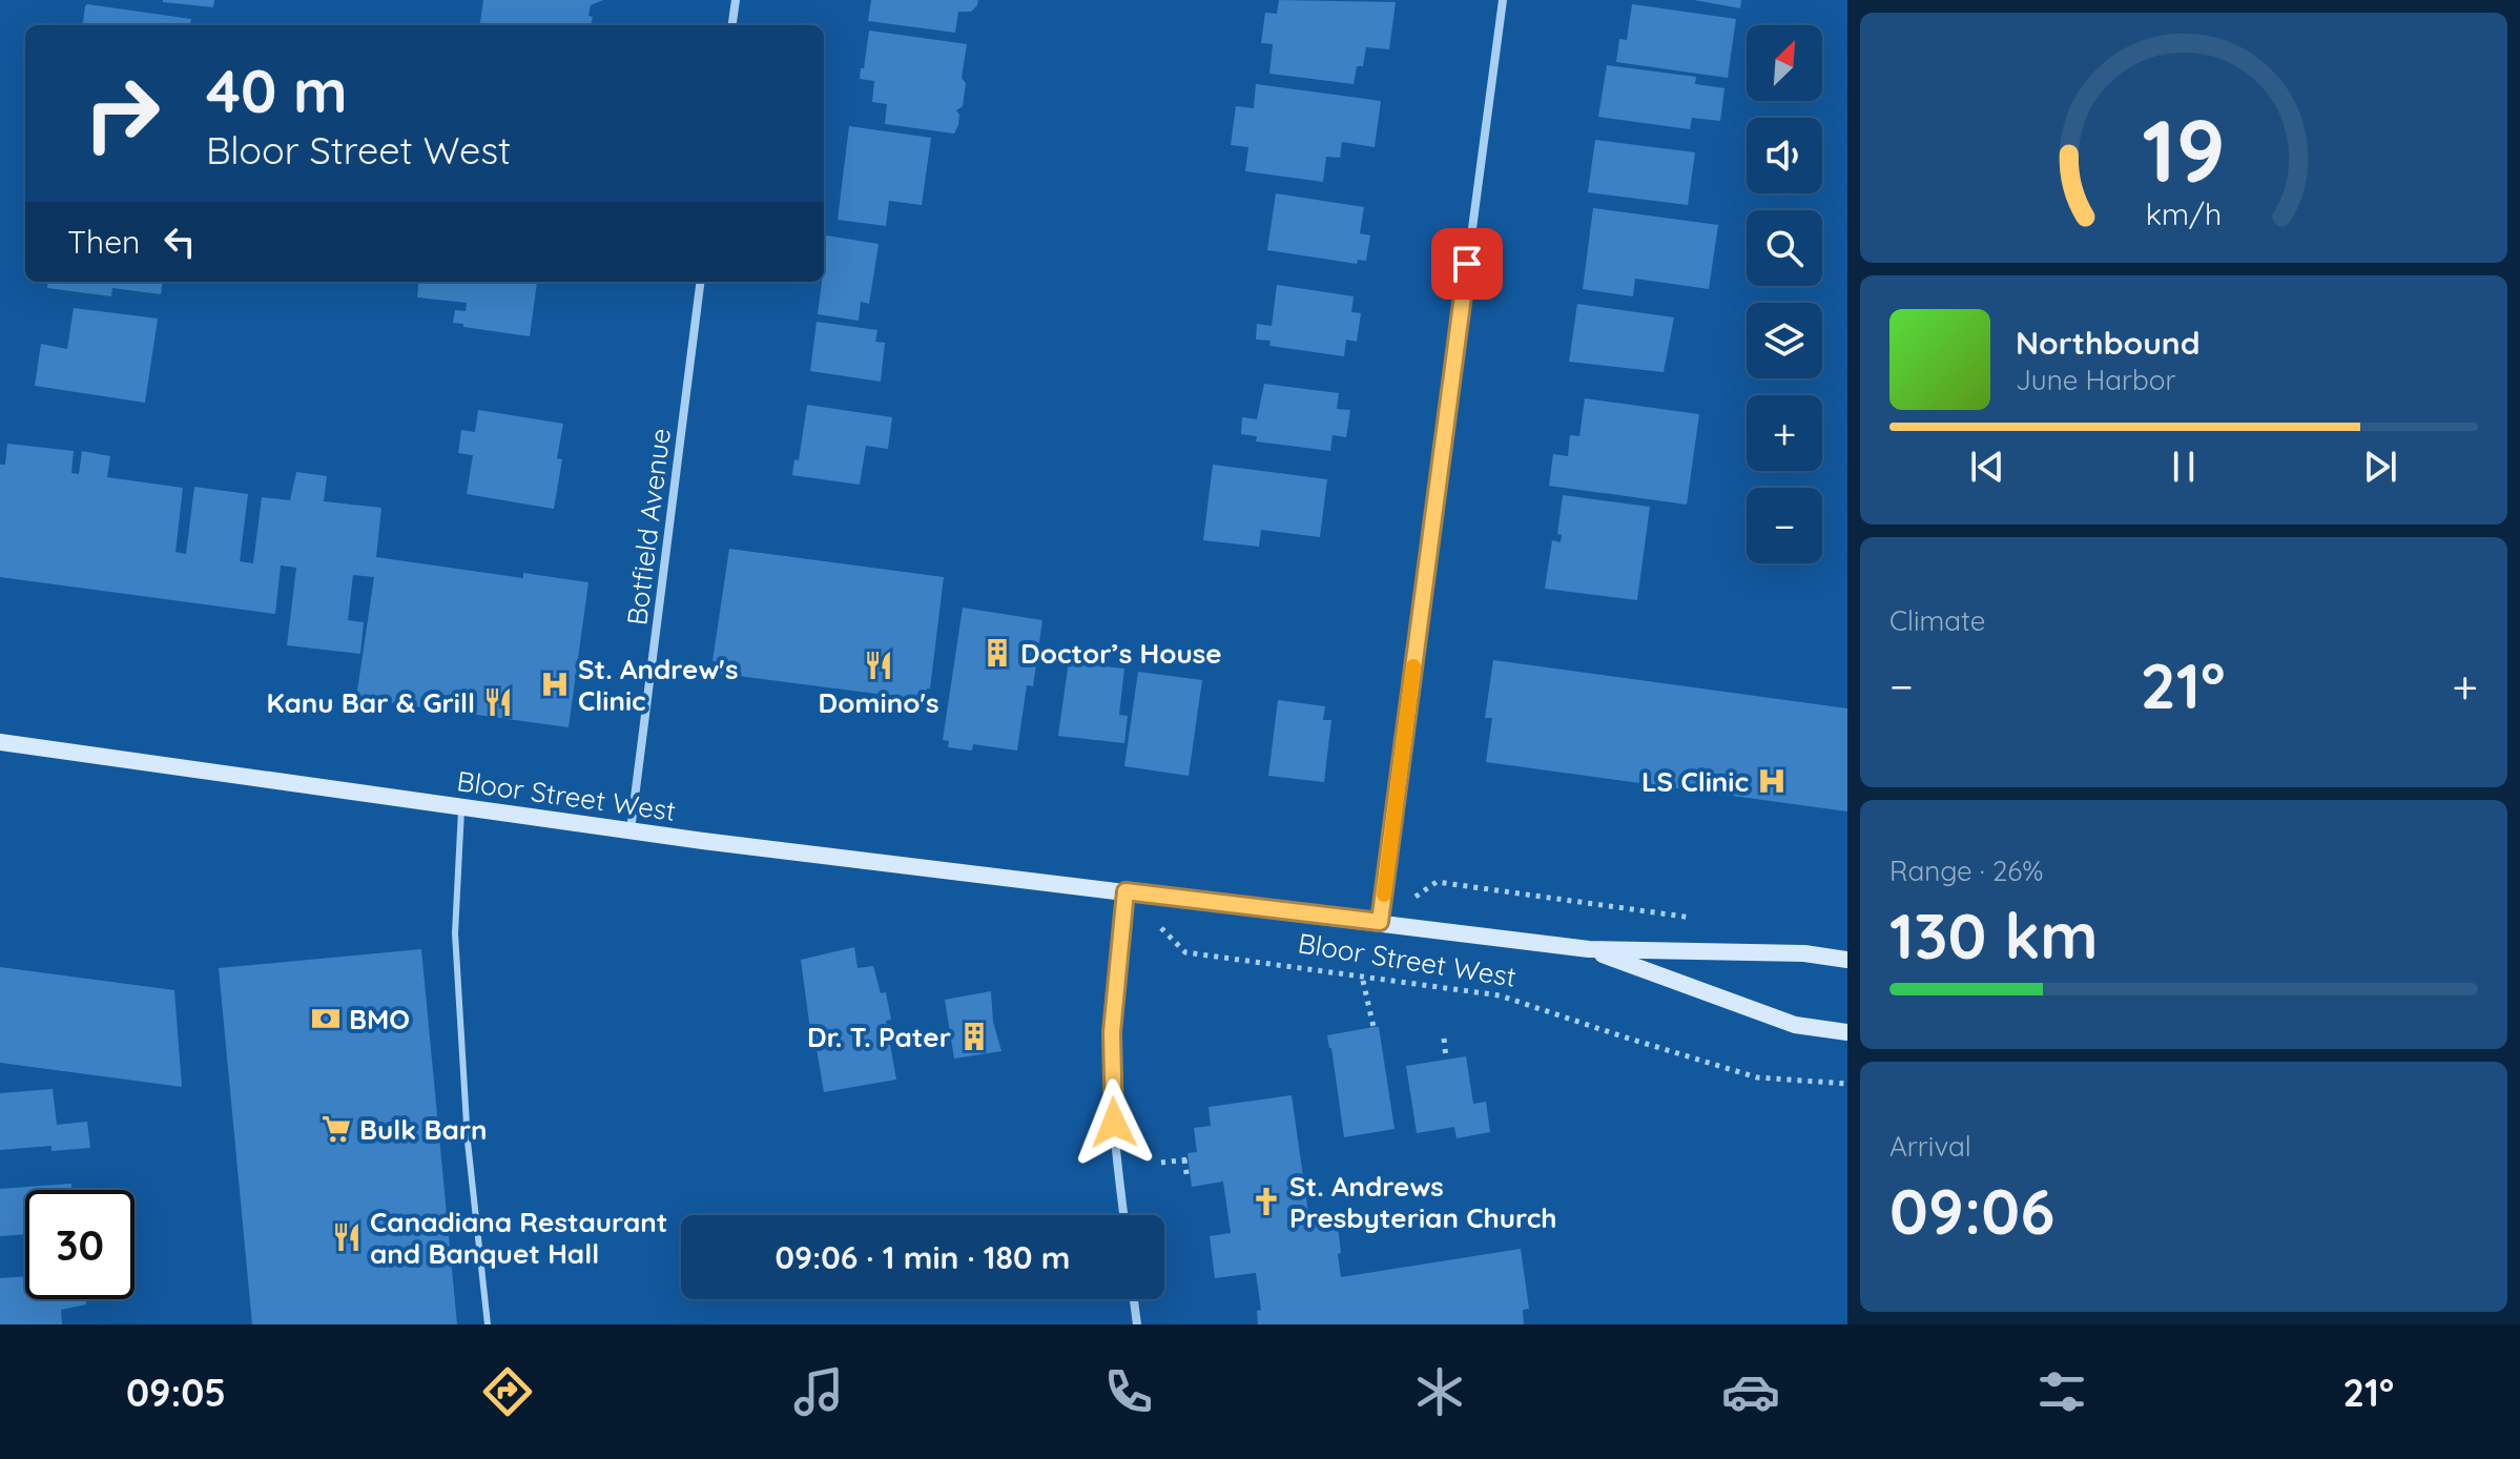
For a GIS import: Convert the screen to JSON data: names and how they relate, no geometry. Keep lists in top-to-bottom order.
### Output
{
  "streets": {
    "main road": ["Bloor Street West"],
    "street": ["Botfield Avenue"]
  },
  "crossings": [
    ["Botfield Avenue", "Bloor Street West"]
  ],
  "places": {
    "building": ["Doctor’s House", "Dr. T. Pater"],
    "restaurant": ["Domino's", "Kanu Bar & Grill", "Canadiana Restaurant and Banquet Hall"],
    "hospital": ["St. Andrew's Clinic", "LS Clinic"],
    "bank": ["BMO"],
    "supermarket": ["Bulk Barn"],
    "church": ["St. Andrews Presbyterian Church"]
  },
  "north": "top right",
  "page": {
    "map_buttons": ["+", "−"],
    "turn": ["40 m", "Bloor Street West"],
    "then": "Then",
    "song": ["Northbound", "June Harbor"],
    "tile": [
      "Climate",
      ["Range · 26%", "130 km"],
      ["Arrival", "09:06"]
    ],
    "heat": ["−", "21°", "+"],
    "limit": "30",
    "trip": "09:06 · 1 min · 180 m",
    "tabs": ["09:05", "21°"],
    "gauge": ["19", "km/h"]
  }
}
